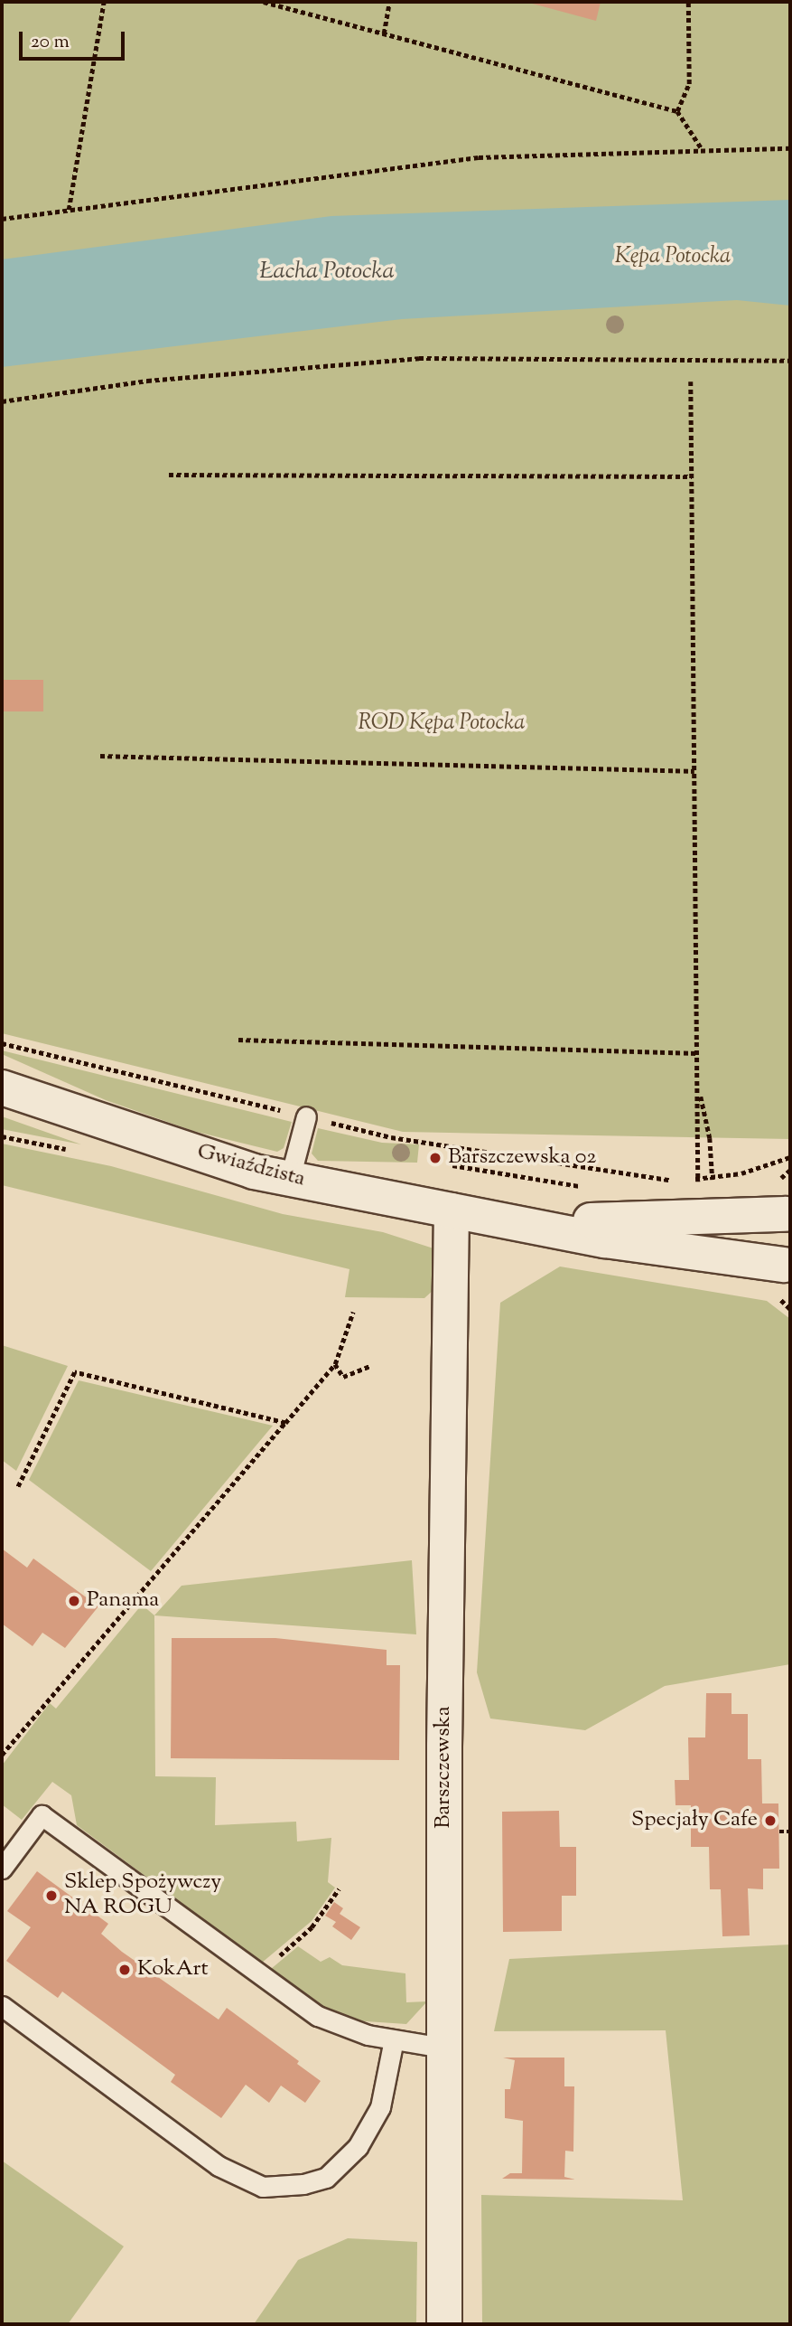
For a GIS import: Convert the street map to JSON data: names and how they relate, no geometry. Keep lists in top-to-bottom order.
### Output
{
  "streets": {
    "street": ["Gwiaździsta", "Barszczewska"]
  },
  "crossings": [
    ["Gwiaździsta", "Barszczewska"]
  ],
  "water": ["Łacha Potocka"],
  "parks": ["Kępa Potocka", "ROD Kępa Potocka"],
  "places": [
    "Barszczewska 02",
    "Panama",
    "Specjały Cafe",
    "Sklep Spożywczy NA ROGU",
    "KokArt"
  ],
  "scale_bar": "20 m"
}
